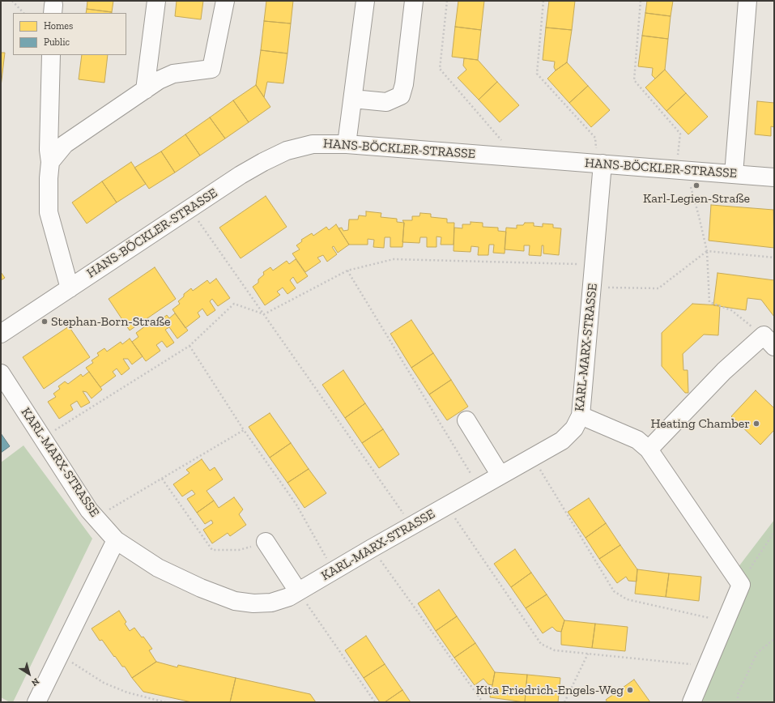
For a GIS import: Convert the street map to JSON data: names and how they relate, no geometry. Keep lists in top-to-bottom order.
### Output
{
  "streets": {
    "street": ["HANS-BÖCKLER-STRASSE", "KARL-MARX-STRASSE"]
  },
  "crossings": [
    ["HANS-BÖCKLER-STRASSE", "KARL-MARX-STRASSE"]
  ],
  "places": [
    "Karl-Legien-Straße",
    "Stephan-Born-Straße",
    "Heating Chamber",
    "Kita Friedrich-Engels-Weg"
  ],
  "legend": ["Homes", "Public"],
  "north": "bottom right"
}
